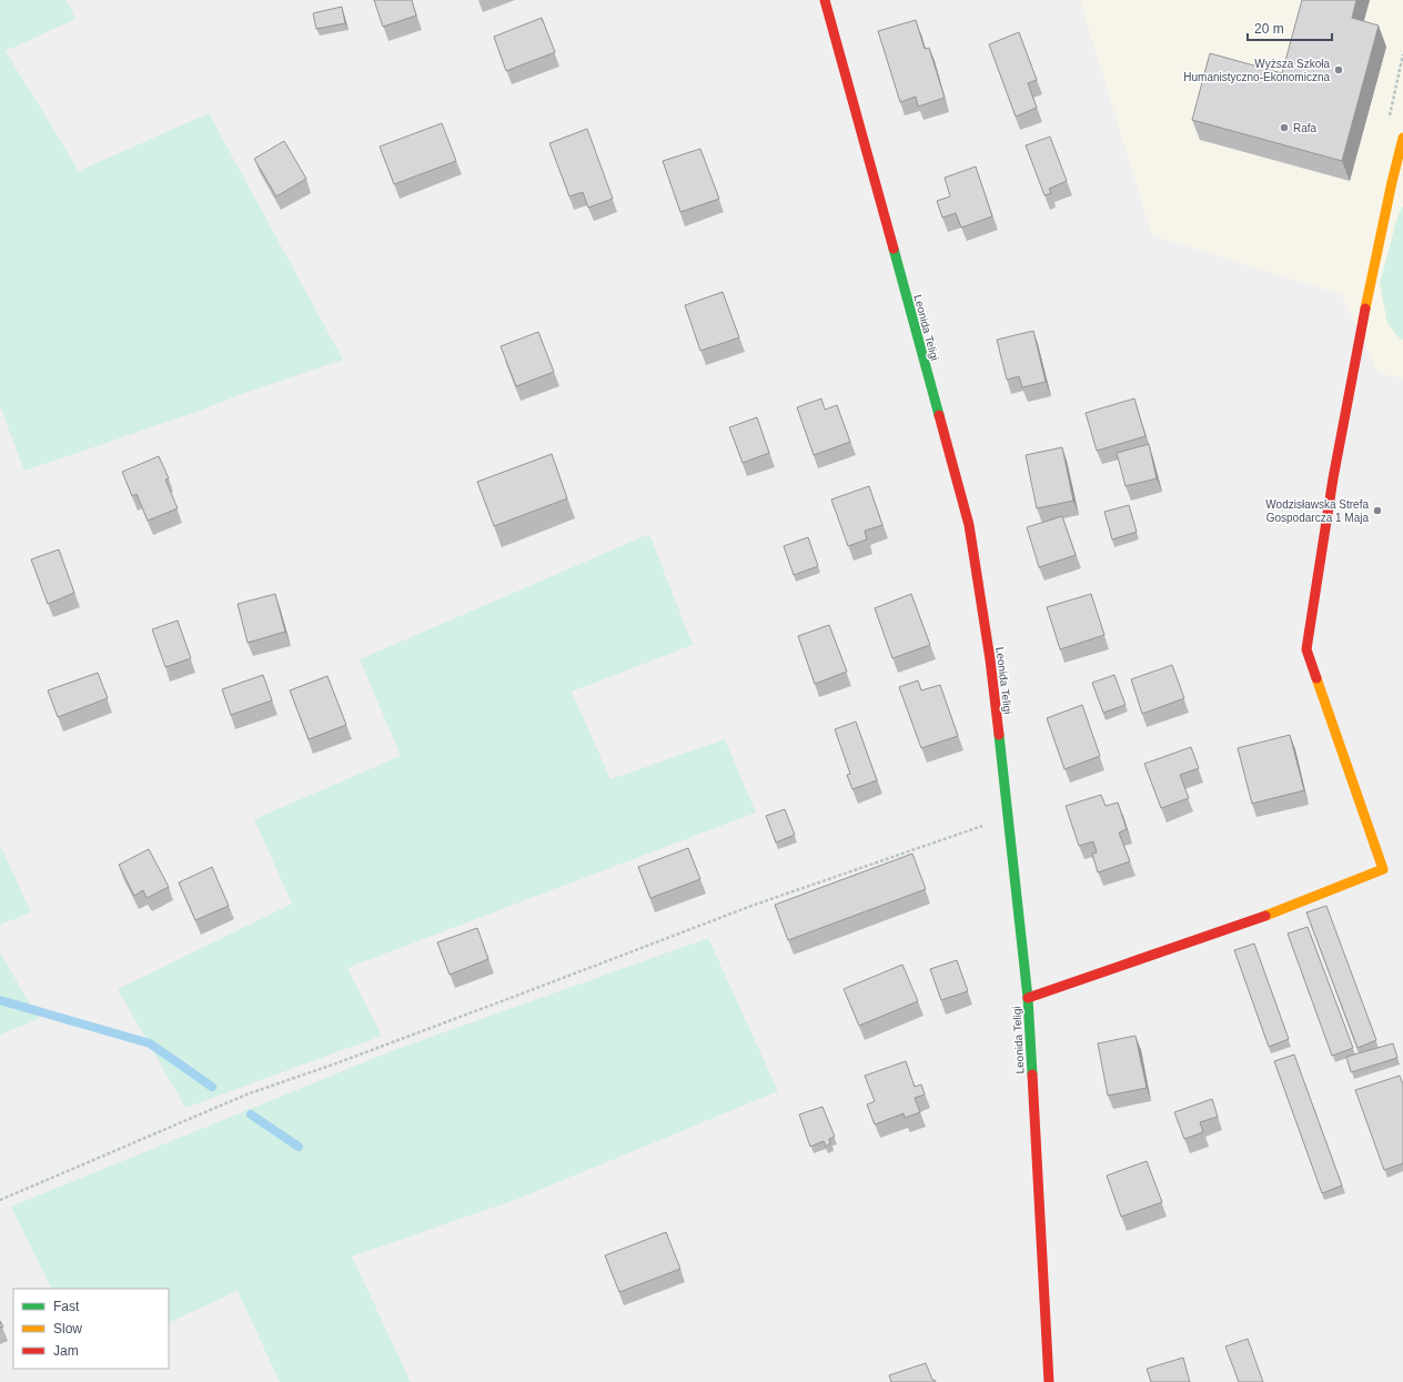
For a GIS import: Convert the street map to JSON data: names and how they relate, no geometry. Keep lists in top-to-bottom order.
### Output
{
  "streets": {
    "street": ["Leonida Teligi"]
  },
  "places": ["Wyższa Szkoła Humanistyczno-Ekonomiczna", "Rafa", "Wodzisławska Strefa Gospodarcza 1 Maja"],
  "legend": ["Fast", "Slow", "Jam"],
  "scale_bar": "20 m"
}
